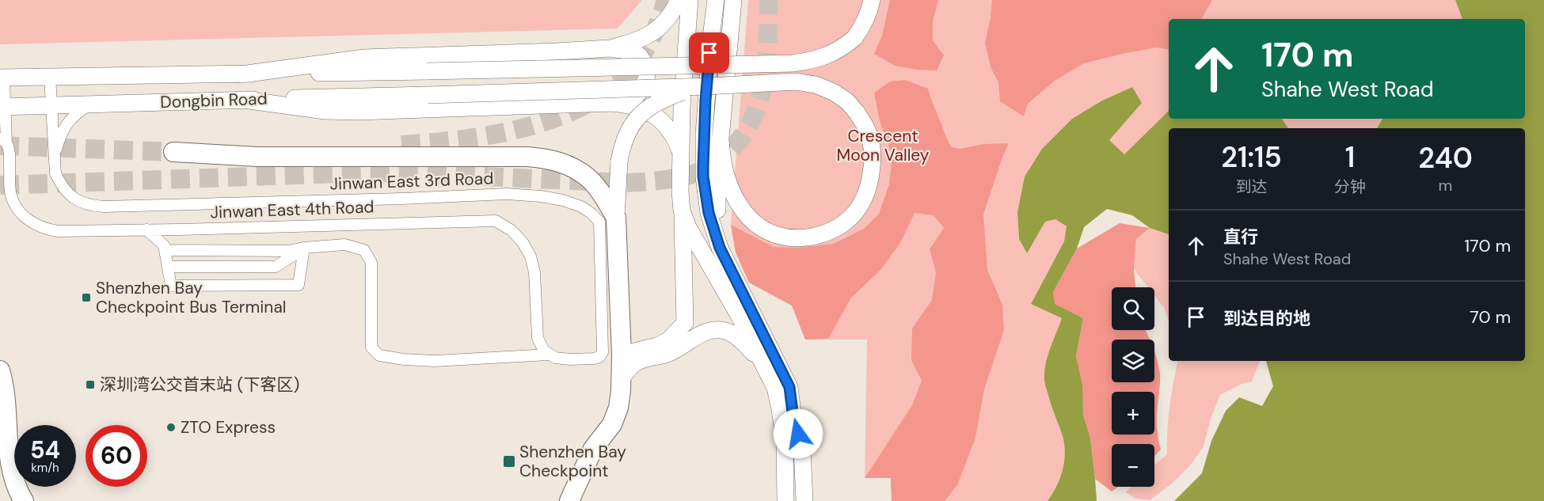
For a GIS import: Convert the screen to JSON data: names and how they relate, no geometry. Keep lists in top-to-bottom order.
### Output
{
  "streets": {
    "main road": ["Dongbin Road"],
    "street": ["Jinwan East 3rd Road", "Jinwan East 4th Road"]
  },
  "crossings": [
    ["Dongbin Road", "Jinwan East 4th Road"],
    ["Jinwan East 3rd Road", "Jinwan East 4th Road"]
  ],
  "parks": ["Crescent Moon Valley"],
  "places": {
    "transit": ["Shenzhen Bay Checkpoint Bus Terminal", "深圳湾公交首末站 (下客区)", "Shenzhen Bay Checkpoint"],
    "other": ["ZTO Express"]
  },
  "page": {
    "turn": ["170 m", "Shahe West Road"],
    "eta": [
      "21:15",
      "到达",
      "1",
      "分钟",
      "240",
      "m"
    ],
    "list": [
      {
        "name": "直行",
        "note": "Shahe West Road",
        "value": "170 m"
      },
      {
        "name": "到达目的地",
        "value": "70 m"
      }
    ],
    "map_buttons": ["+", "−"],
    "speed": "54 km/h",
    "limit": "60"
  }
}
